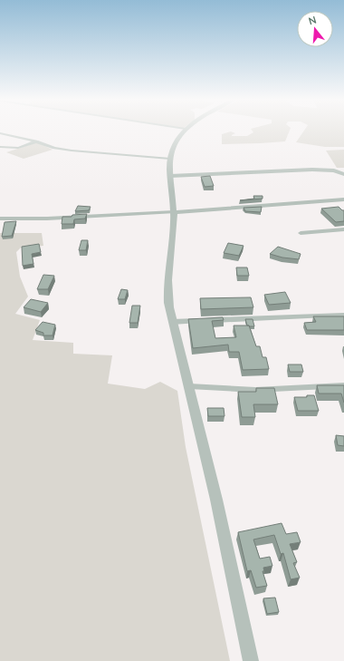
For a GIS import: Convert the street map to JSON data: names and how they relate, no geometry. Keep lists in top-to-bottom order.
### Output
{
  "north": "top"
}
